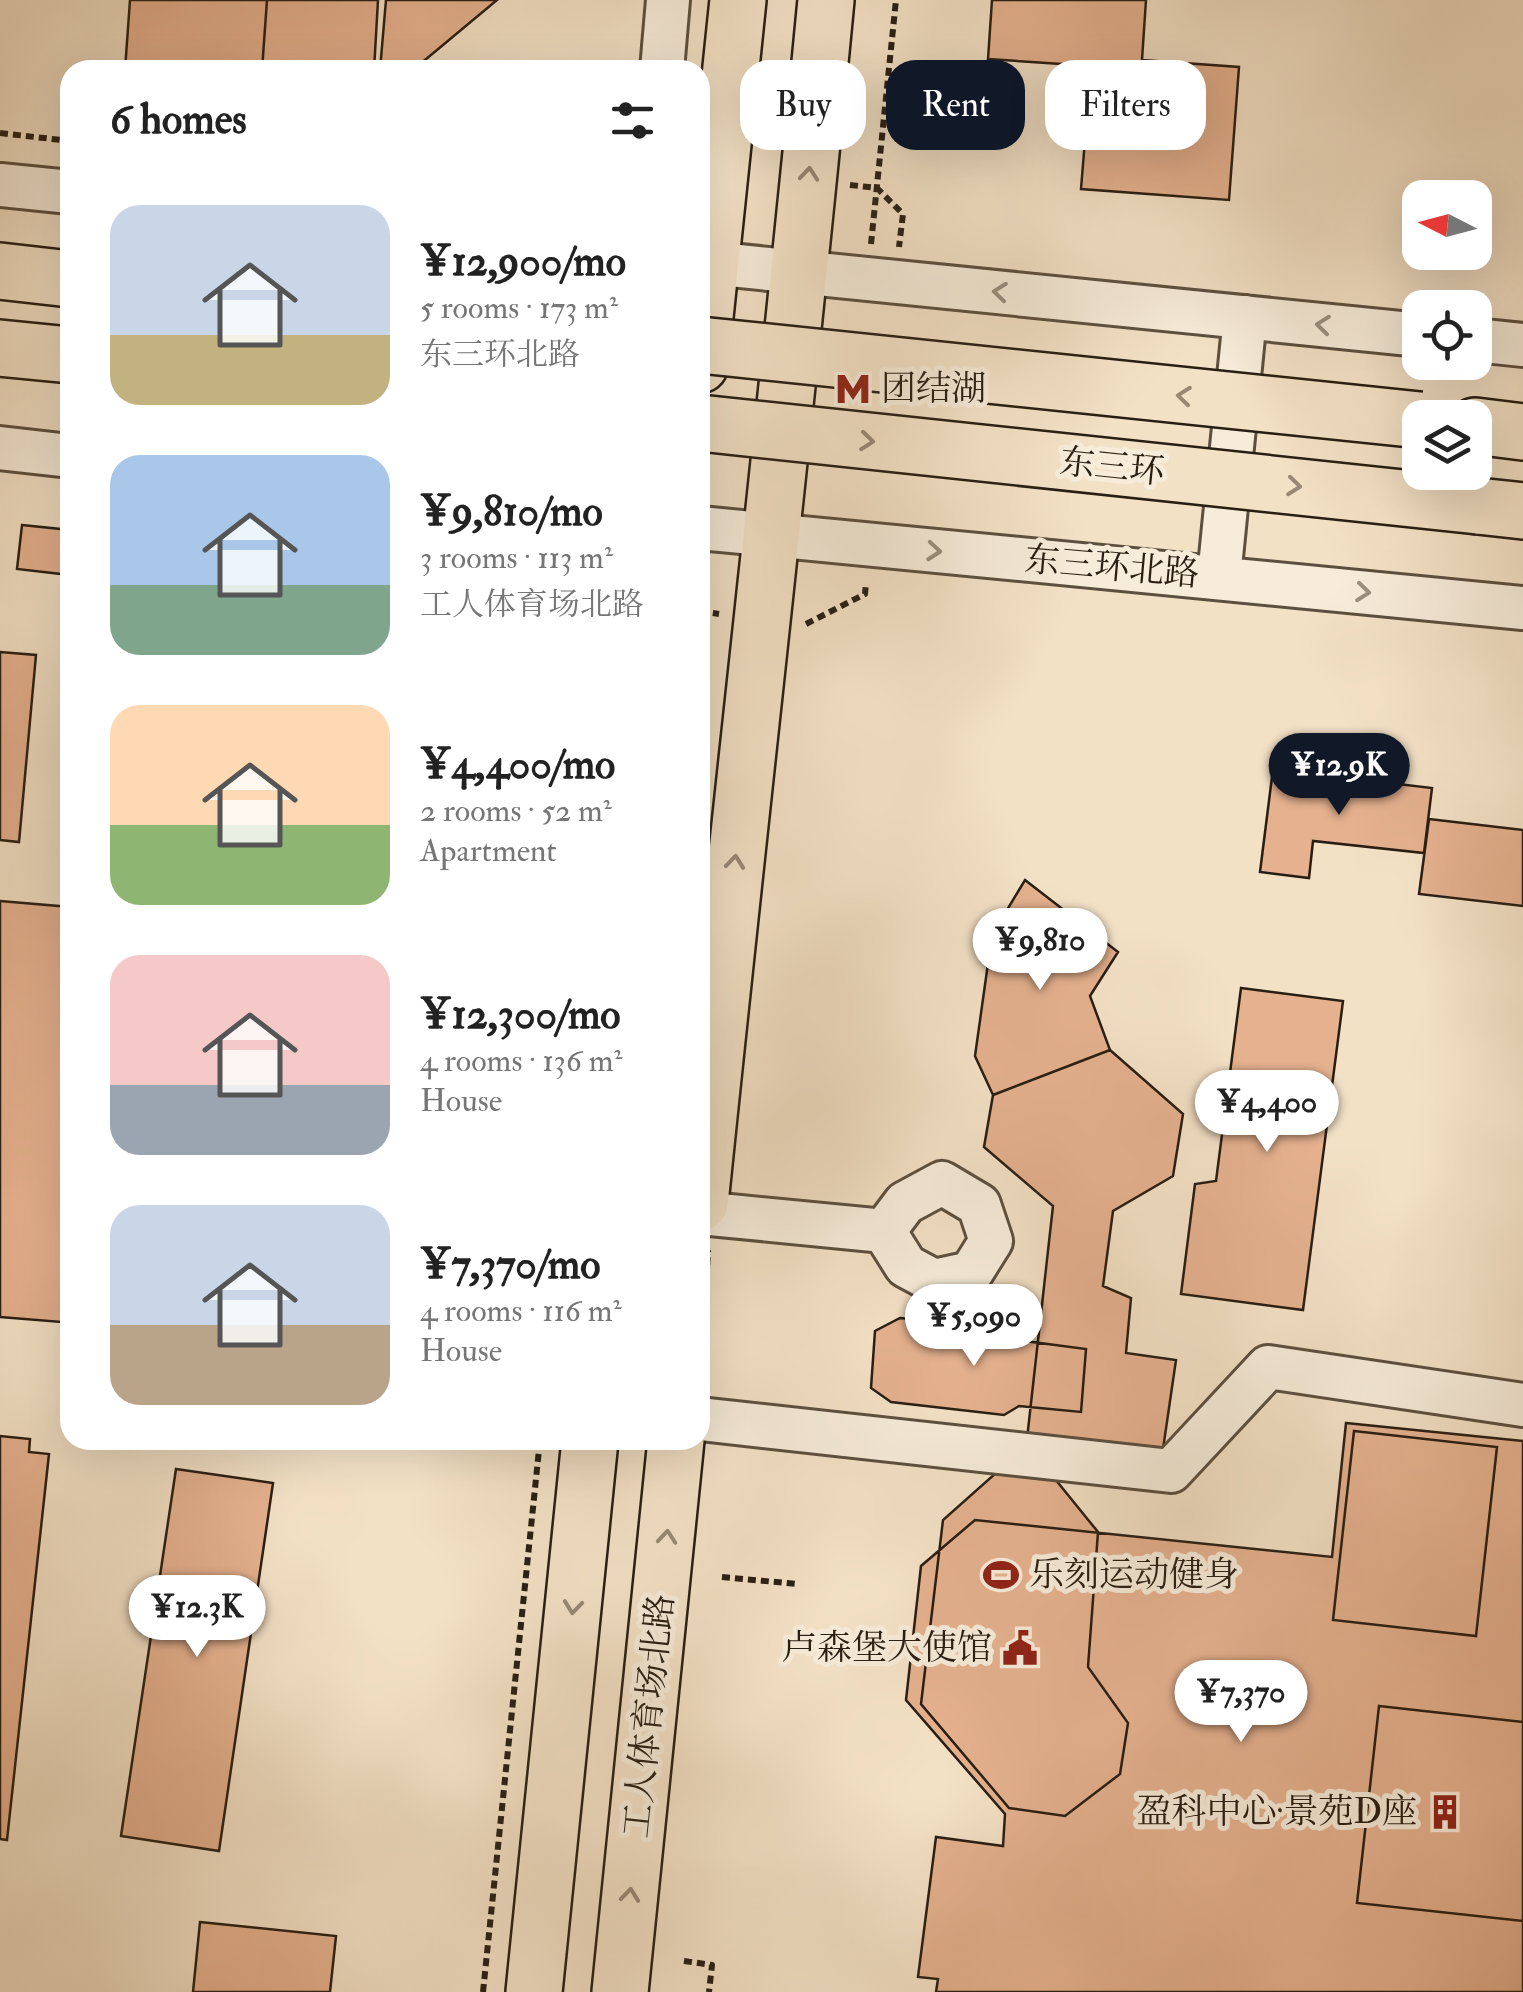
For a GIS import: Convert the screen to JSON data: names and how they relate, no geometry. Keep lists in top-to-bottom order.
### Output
{
  "streets": {
    "main road": ["东三环", "工人体育场北路"],
    "street": ["东三环北路"]
  },
  "places": {
    "metro station": ["团结湖"],
    "sports": ["乐刻运动健身"],
    "public building": ["卢森堡大使馆"],
    "building": ["盈科中心·景苑D座"]
  },
  "north": "left",
  "page": {
    "chip": ["Buy", "Rent", "Filters"],
    "heading": "6 homes",
    "list": [
      {
        "name": "¥12,900/mo",
        "note": "5 rooms · 173 m² · 东三环北路"
      },
      {
        "name": "¥9,810/mo",
        "note": "3 rooms · 113 m² · 工人体育场北路"
      },
      {
        "name": "¥4,400/mo",
        "note": "2 rooms · 52 m² · Apartment"
      },
      {
        "name": "¥12,300/mo",
        "note": "4 rooms · 136 m² · House"
      },
      {
        "name": "¥7,370/mo",
        "note": "4 rooms · 116 m² · House"
      }
    ],
    "price": [
      "¥12.9K",
      "¥9,810",
      "¥4,400",
      "¥5,090",
      "¥12.3K",
      "¥7,370"
    ]
  }
}
